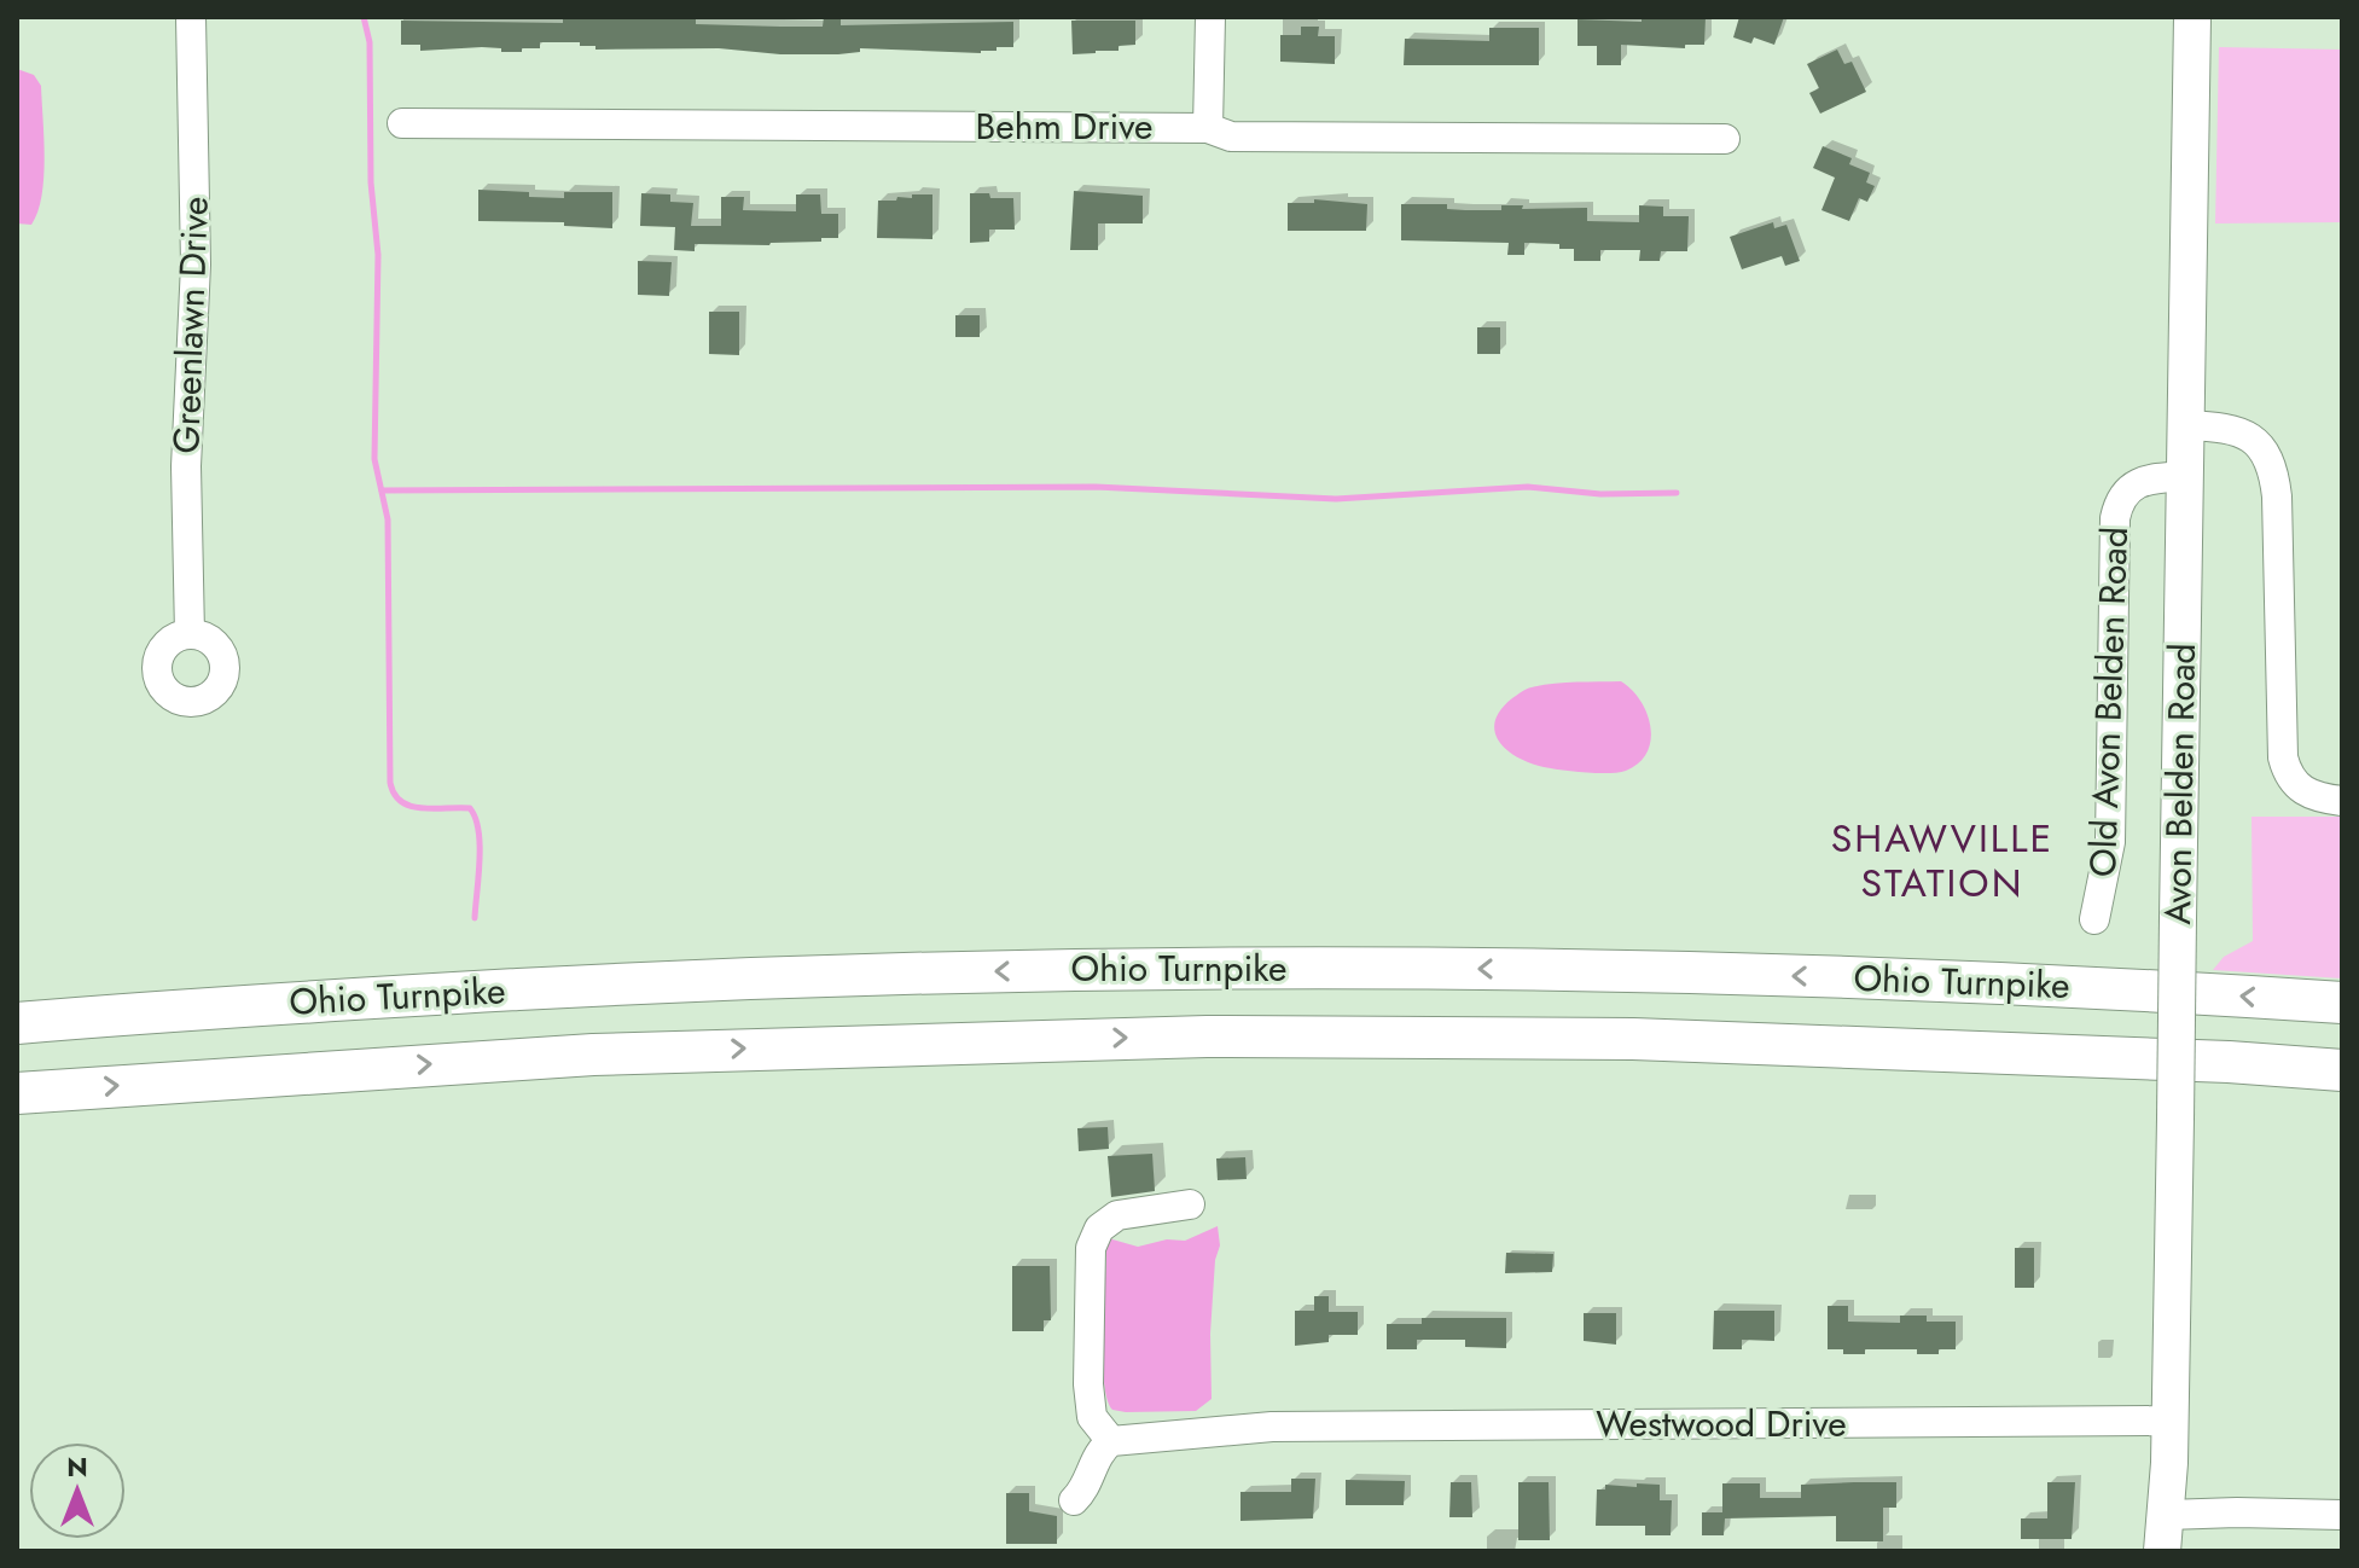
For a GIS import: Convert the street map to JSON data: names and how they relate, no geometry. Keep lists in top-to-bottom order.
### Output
{
  "streets": {
    "highway": ["Ohio Turnpike"],
    "main road": ["Avon Belden Road"],
    "street": [
      "Behm Drive",
      "Greenlawn Drive",
      "Old Avon Belden Road",
      "Westwood Drive"
    ]
  },
  "crossings": [
    ["Old Avon Belden Road", "Avon Belden Road"],
    ["Avon Belden Road", "Westwood Drive"]
  ],
  "districts": ["SHAWVILLE STATION"],
  "north": "top"
}
